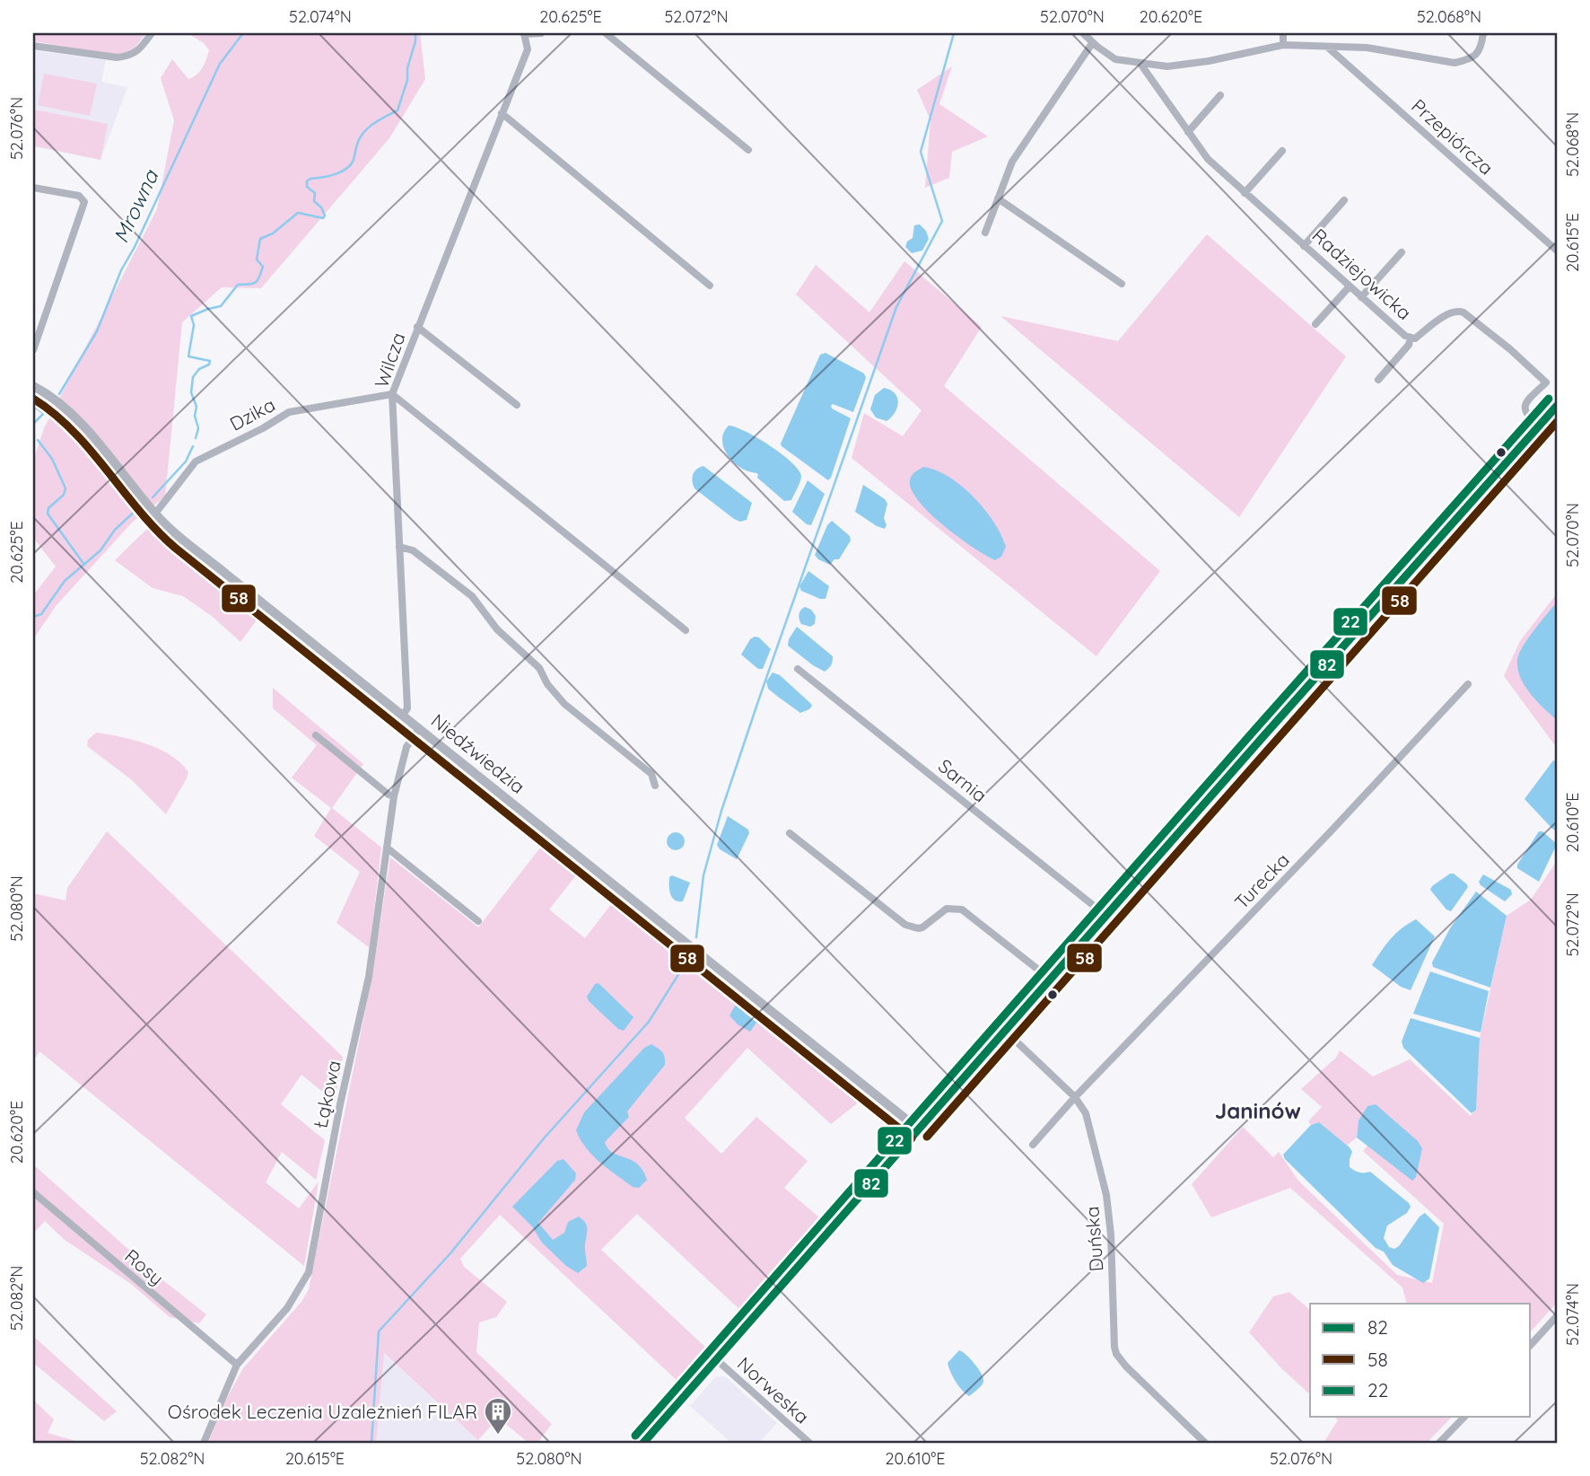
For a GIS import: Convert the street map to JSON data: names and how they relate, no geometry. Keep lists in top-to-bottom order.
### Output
{
  "streets": {
    "street": [
      "Przepiórcza",
      "Radziejowicka",
      "Wilcza",
      "Dzika",
      "Niedźwiedzia",
      "Sarnia",
      "Turecka",
      "Łąkowa",
      "Duńska",
      "Rosy",
      "Norweska"
    ]
  },
  "crossings": [
    ["Wilcza", "Dzika"],
    ["Wilcza", "Niedźwiedzia"],
    ["Dzika", "Niedźwiedzia"],
    ["Niedźwiedzia", "Łąkowa"],
    ["Turecka", "Duńska"],
    ["Łąkowa", "Rosy"]
  ],
  "districts": ["Janinów"],
  "water": ["Mrowna"],
  "places": {
    "building": ["Ośrodek Leczenia Uzależnień FILAR"]
  },
  "lines": ["transit line 58", "transit line 22", "transit line 82"],
  "legend": ["82", "58", "22"],
  "coordinates": [
    "52.074°N",
    "20.625°E",
    "52.072°N",
    "52.070°N",
    "20.620°E",
    "52.068°N",
    "52.076°N",
    "20.615°E",
    "20.610°E",
    "52.080°N",
    "52.082°N"
  ]
}
